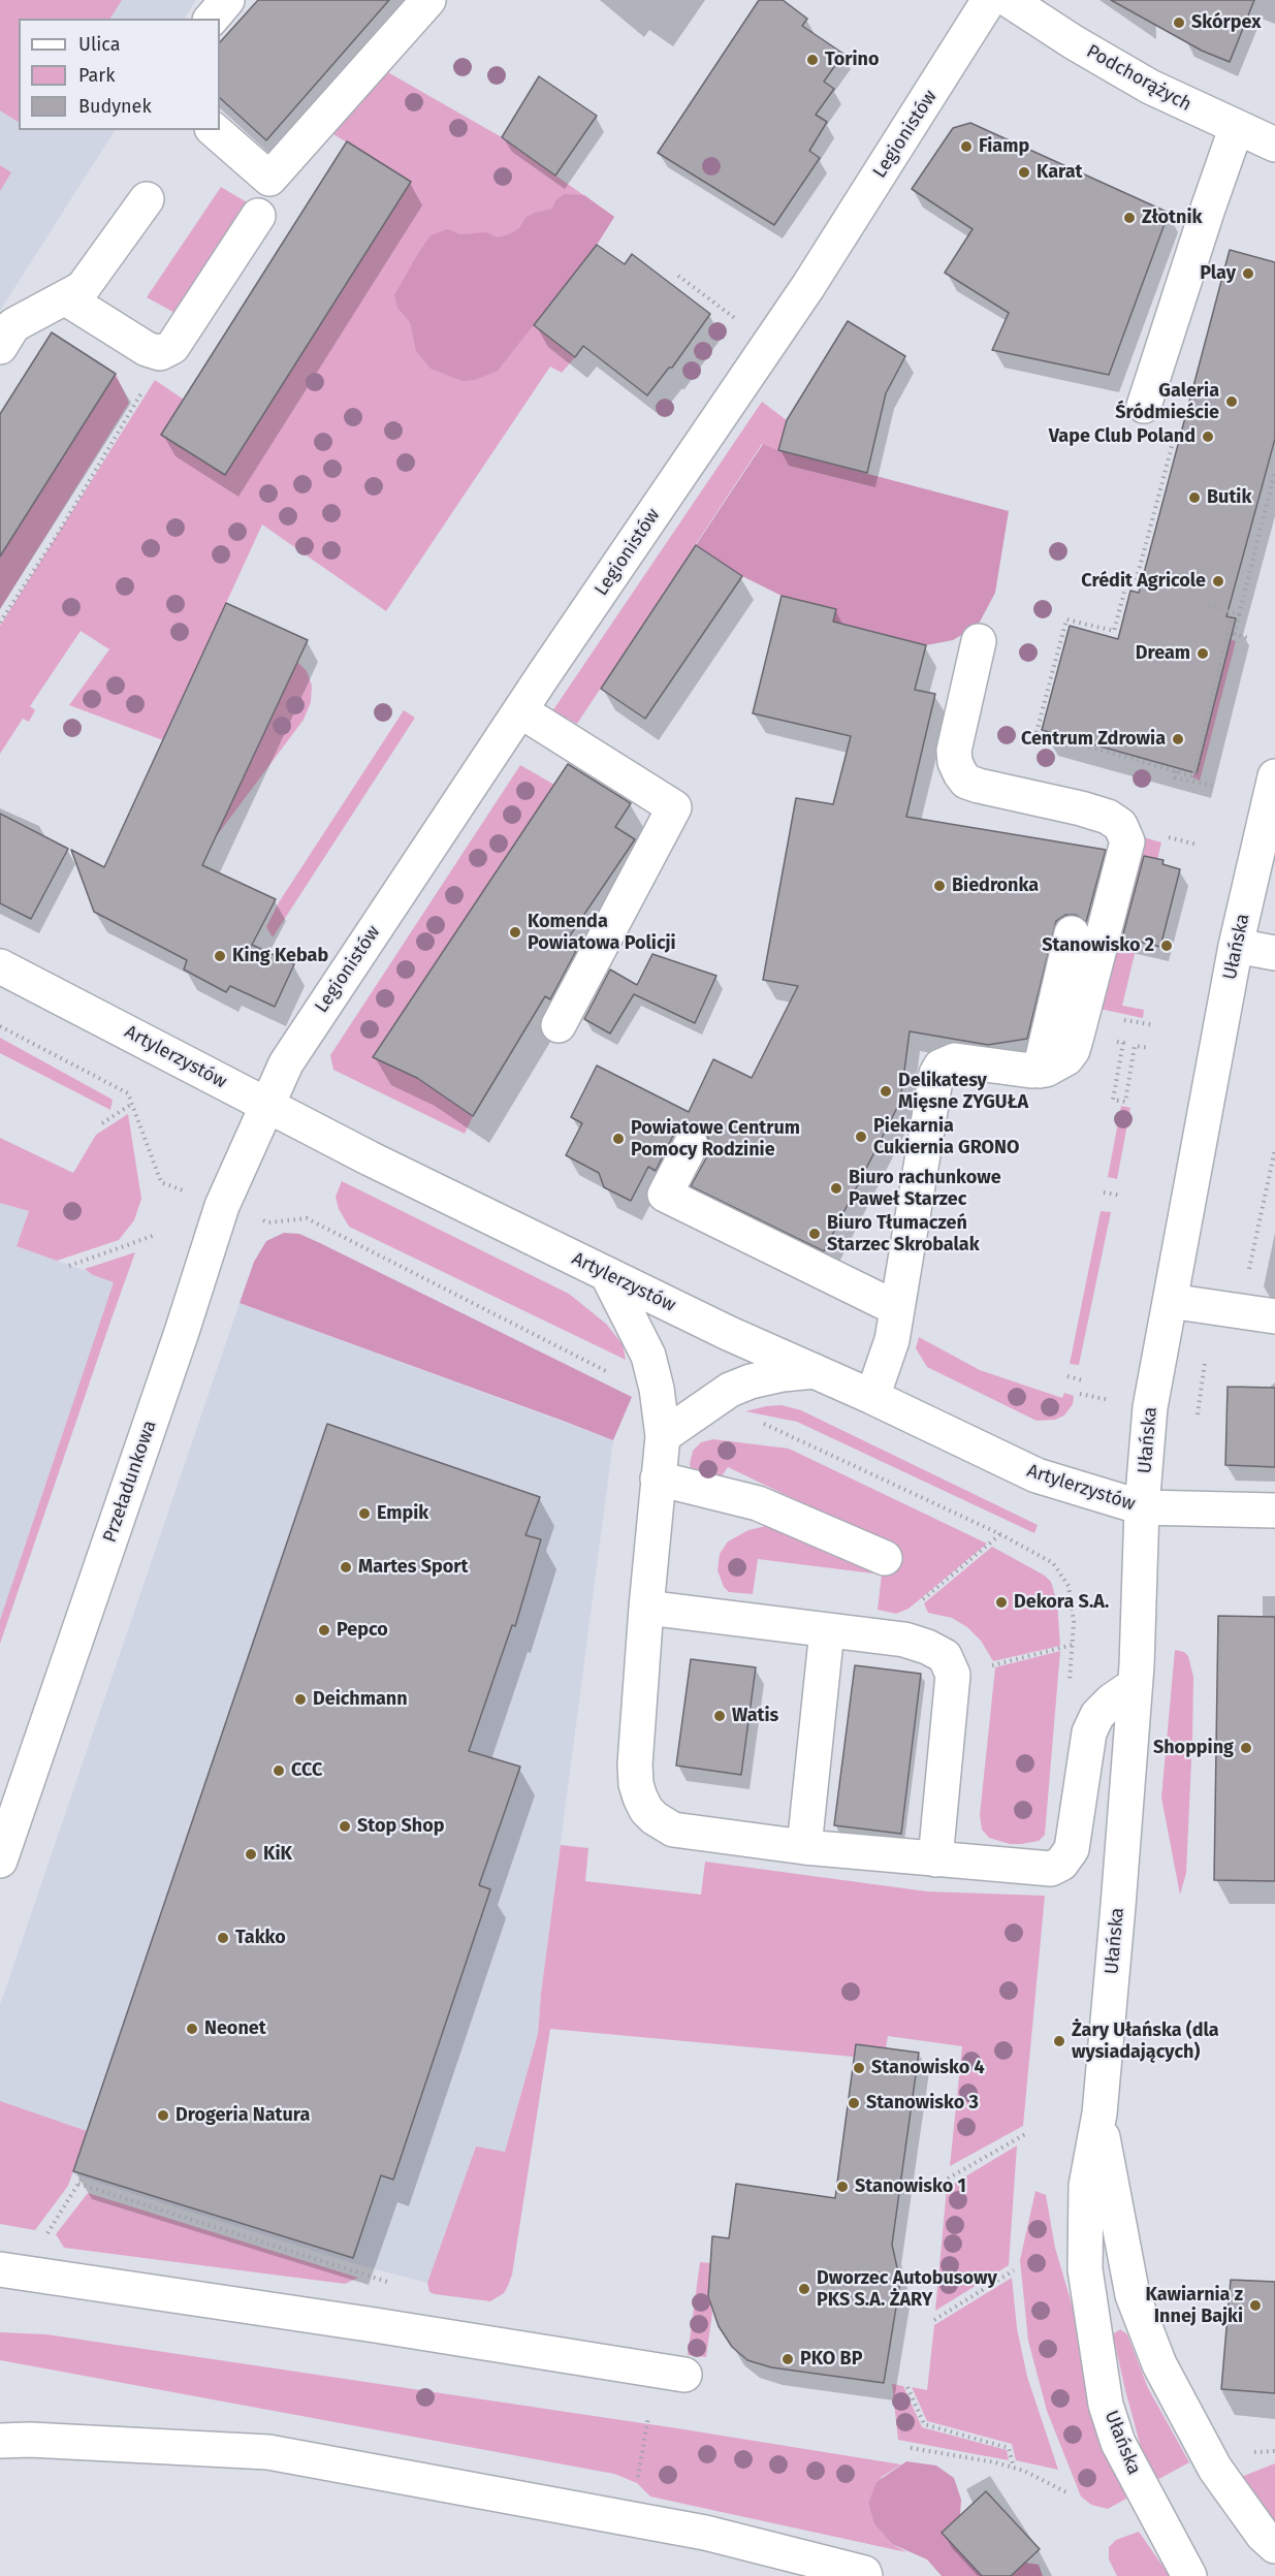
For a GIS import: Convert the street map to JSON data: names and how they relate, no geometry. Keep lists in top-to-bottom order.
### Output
{
  "streets": {
    "street": [
      "Podchorążych",
      "Legionistów",
      "Ułańska",
      "Artylerzystów",
      "Przeładunkowa"
    ]
  },
  "crossings": [
    ["Legionistów", "Artylerzystów"],
    ["Legionistów", "Przeładunkowa"],
    ["Ułańska", "Artylerzystów"],
    ["Artylerzystów", "Przeładunkowa"]
  ],
  "places": [
    "Skórpex",
    "Torino",
    "Fiamp",
    "Karat",
    "Złotnik",
    "Play",
    "Galeria Śródmieście",
    "Vape Club Poland",
    "Butik",
    "Crédit Agricole",
    "Dream",
    "Centrum Zdrowia",
    "Biedronka",
    "Komenda Powiatowa Policji",
    "Stanowisko 2",
    "King Kebab",
    "Delikatesy Mięsne ZYGUŁA",
    "Piekarnia Cukiernia GRONO",
    "Powiatowe Centrum Pomocy Rodzinie",
    "Biuro rachunkowe Paweł Starzec",
    "Biuro Tłumaczeń Starzec Skrobalak",
    "Empik",
    "Martes Sport",
    "Dekora S.A.",
    "Pepco",
    "Deichmann",
    "Watis",
    "Shopping",
    "CCC",
    "Stop Shop",
    "KiK",
    "Takko",
    "Neonet",
    "Żary Ułańska (dla wysiadających)",
    "Stanowisko 4",
    "Stanowisko 3",
    "Drogeria Natura",
    "Stanowisko 1",
    "Dworzec Autobusowy PKS S.A. ŻARY",
    "Kawiarnia z Innej Bajki",
    "PKO BP"
  ],
  "legend": ["Ulica", "Park", "Budynek"]
}
